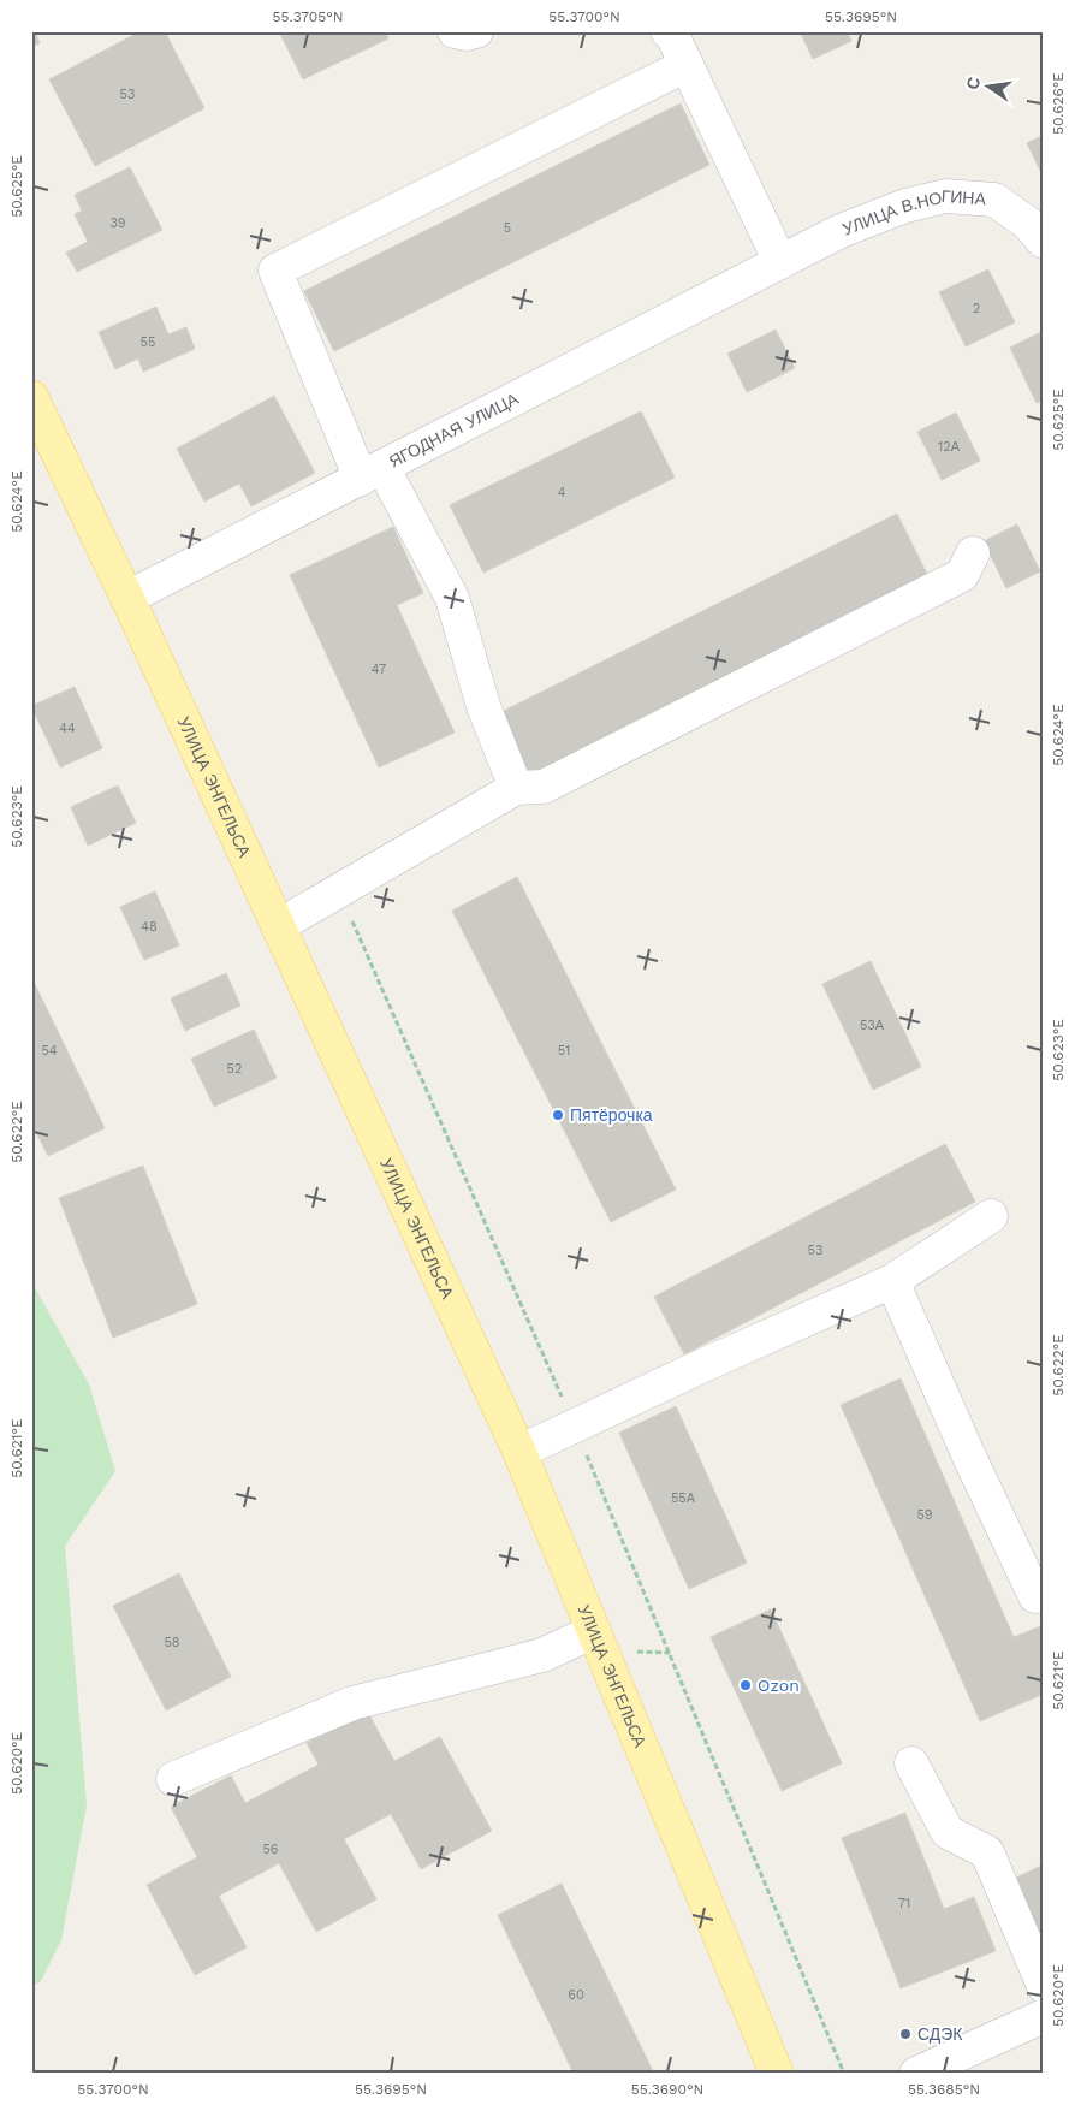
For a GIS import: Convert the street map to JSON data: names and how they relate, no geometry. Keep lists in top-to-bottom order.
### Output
{
  "streets": {
    "main road": ["УЛИЦА ЭНГЕЛЬСА"],
    "street": ["УЛИЦА В.НОГИНА", "ЯГОДНАЯ УЛИЦА"]
  },
  "crossings": [
    ["УЛИЦА В.НОГИНА", "ЯГОДНАЯ УЛИЦА"],
    ["ЯГОДНАЯ УЛИЦА", "УЛИЦА ЭНГЕЛЬСА"]
  ],
  "places": ["Пятёрочка", "Ozon", "СДЭК"],
  "house_numbers": [
    "53",
    "39",
    "5",
    "2",
    "55",
    "12А",
    "4",
    "47",
    "44",
    "48",
    "53А",
    "54",
    "51",
    "52",
    "53",
    "55А",
    "59",
    "58",
    "56",
    "71",
    "60"
  ],
  "north": "left",
  "coordinates": [
    "55.3705°N",
    "55.3700°N",
    "55.3695°N",
    "50.626°E",
    "50.625°E",
    "50.624°E",
    "50.623°E",
    "50.622°E",
    "50.621°E",
    "50.620°E",
    "55.3690°N",
    "55.3685°N"
  ]
}
